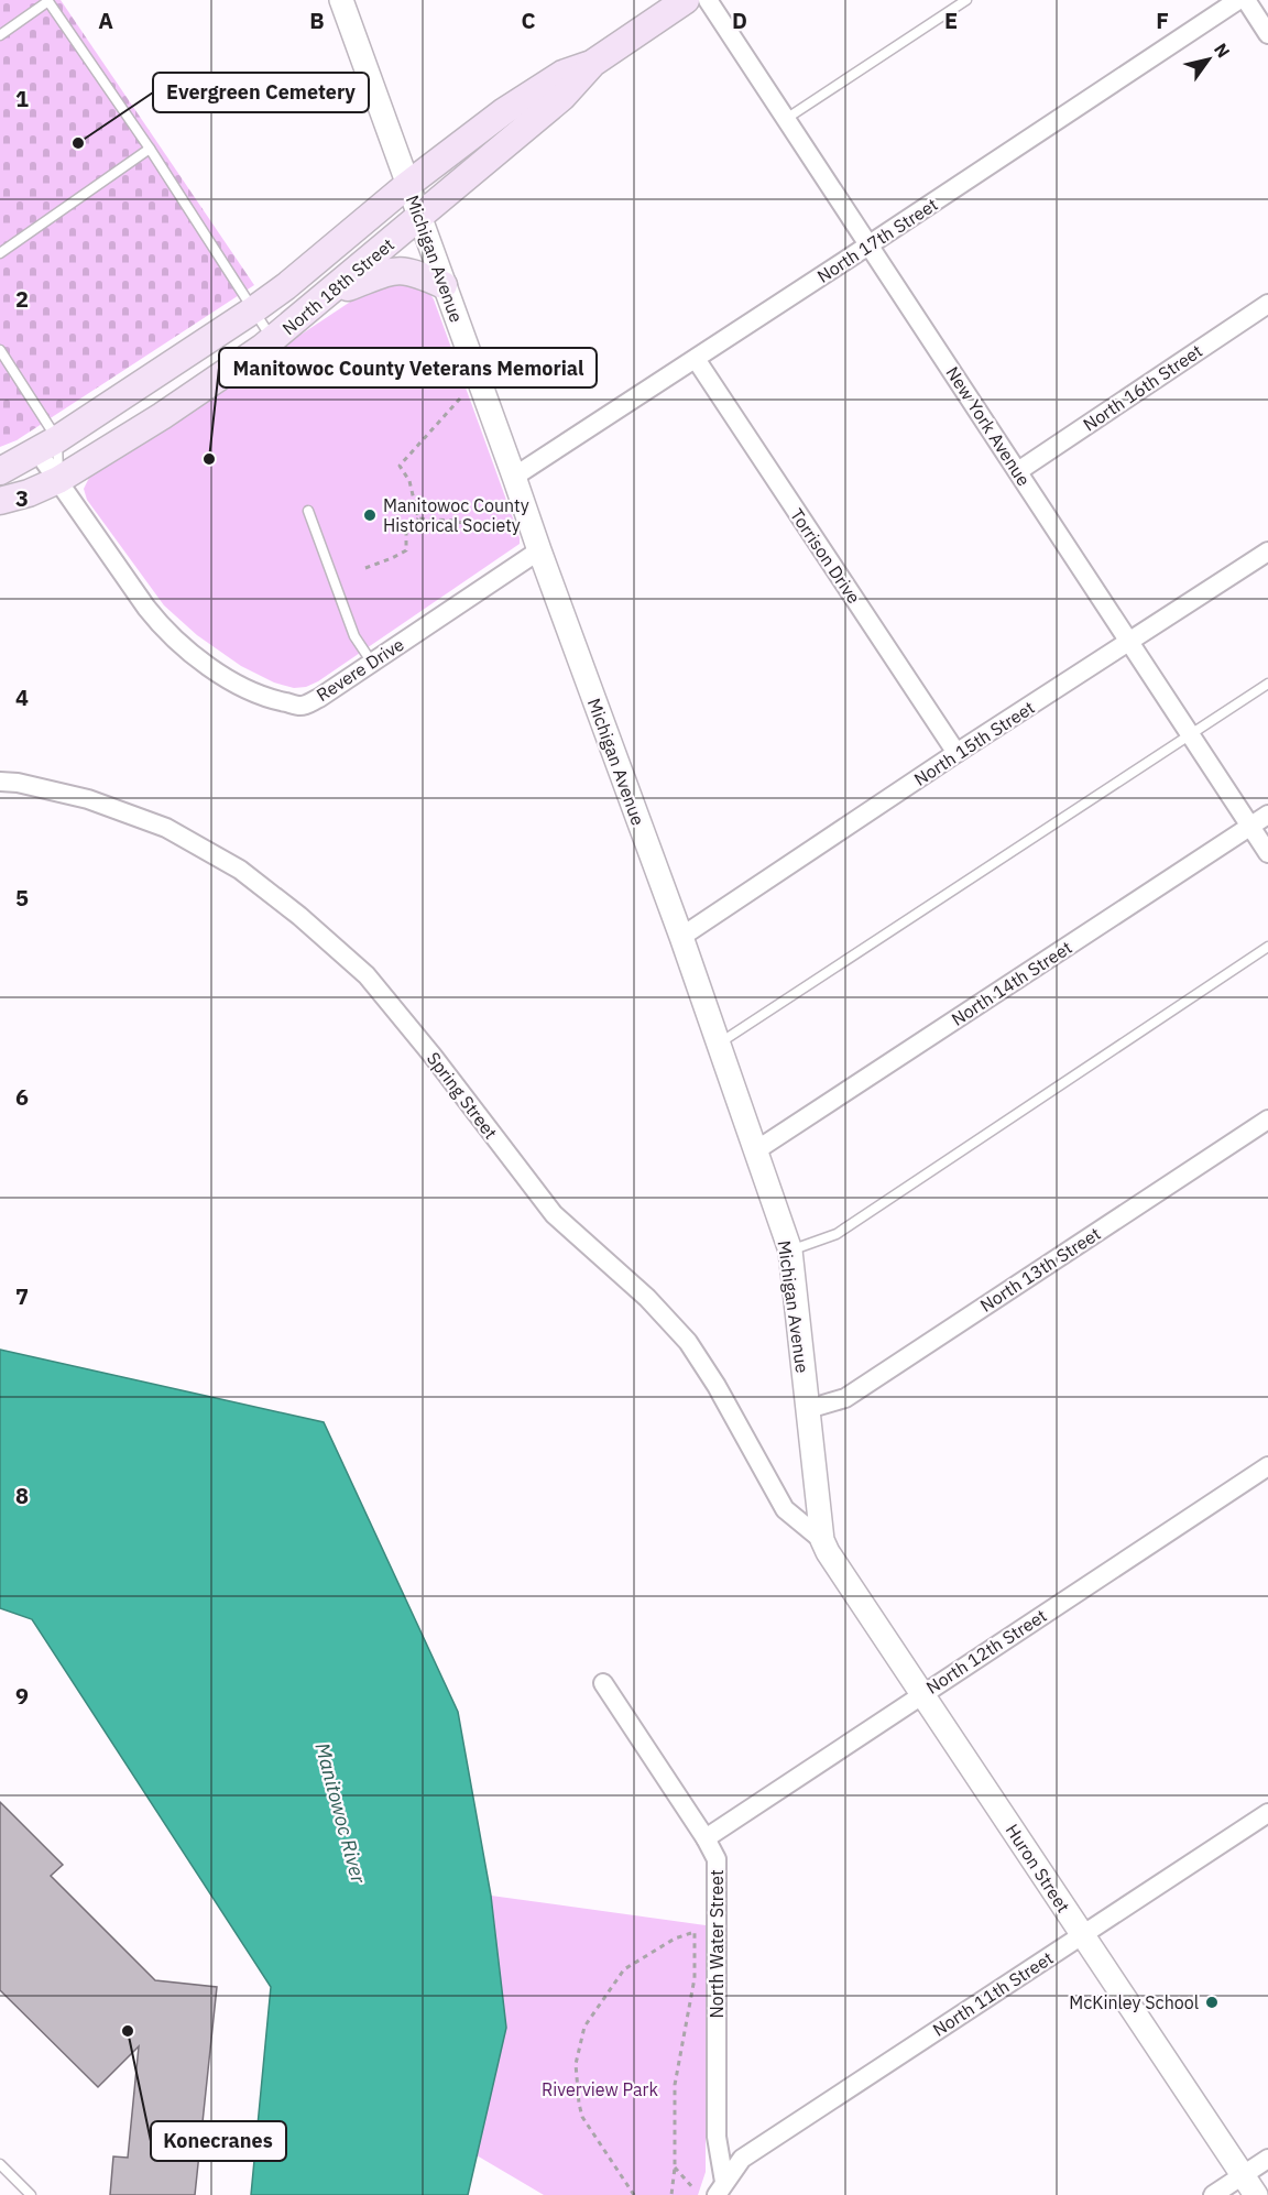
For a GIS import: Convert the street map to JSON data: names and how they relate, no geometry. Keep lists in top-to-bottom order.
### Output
{
  "streets": {
    "main road": ["North 18th Street"],
    "street": [
      "North 17th Street",
      "Michigan Avenue",
      "North 16th Street",
      "New York Avenue",
      "Torrison Drive",
      "Revere Drive",
      "North 15th Street",
      "North 14th Street",
      "Spring Street",
      "North 13th Street",
      "North 12th Street",
      "Huron Street",
      "North Water Street",
      "North 11th Street"
    ]
  },
  "crossings": [
    ["North 17th Street", "Michigan Avenue"],
    ["North 17th Street", "New York Avenue"],
    ["North 17th Street", "Torrison Drive"],
    ["Michigan Avenue", "North 18th Street"],
    ["Michigan Avenue", "Revere Drive"],
    ["Michigan Avenue", "North 15th Street"],
    ["Michigan Avenue", "North 14th Street"],
    ["Michigan Avenue", "Spring Street"],
    ["Michigan Avenue", "North 13th Street"],
    ["Michigan Avenue", "Huron Street"],
    ["North 18th Street", "Revere Drive"],
    ["North 16th Street", "New York Avenue"],
    ["New York Avenue", "North 15th Street"],
    ["New York Avenue", "North 14th Street"],
    ["Torrison Drive", "North 15th Street"],
    ["Spring Street", "Huron Street"],
    ["North 12th Street", "Huron Street"],
    ["North 12th Street", "North Water Street"],
    ["Huron Street", "North 11th Street"],
    ["North Water Street", "North 11th Street"]
  ],
  "water": ["Manitowoc River"],
  "parks": ["Riverview Park"],
  "places": [
    "Evergreen Cemetery",
    "Manitowoc County Veterans Memorial",
    "Manitowoc County Historical Society",
    "McKinley School",
    "Konecranes"
  ],
  "north": "top right",
  "grid": {
    "columns": [
      "A",
      "B",
      "C",
      "D",
      "E",
      "F"
    ],
    "rows": [
      "1",
      "2",
      "3",
      "4",
      "5",
      "6",
      "7",
      "8",
      "9"
    ]
  }
}
